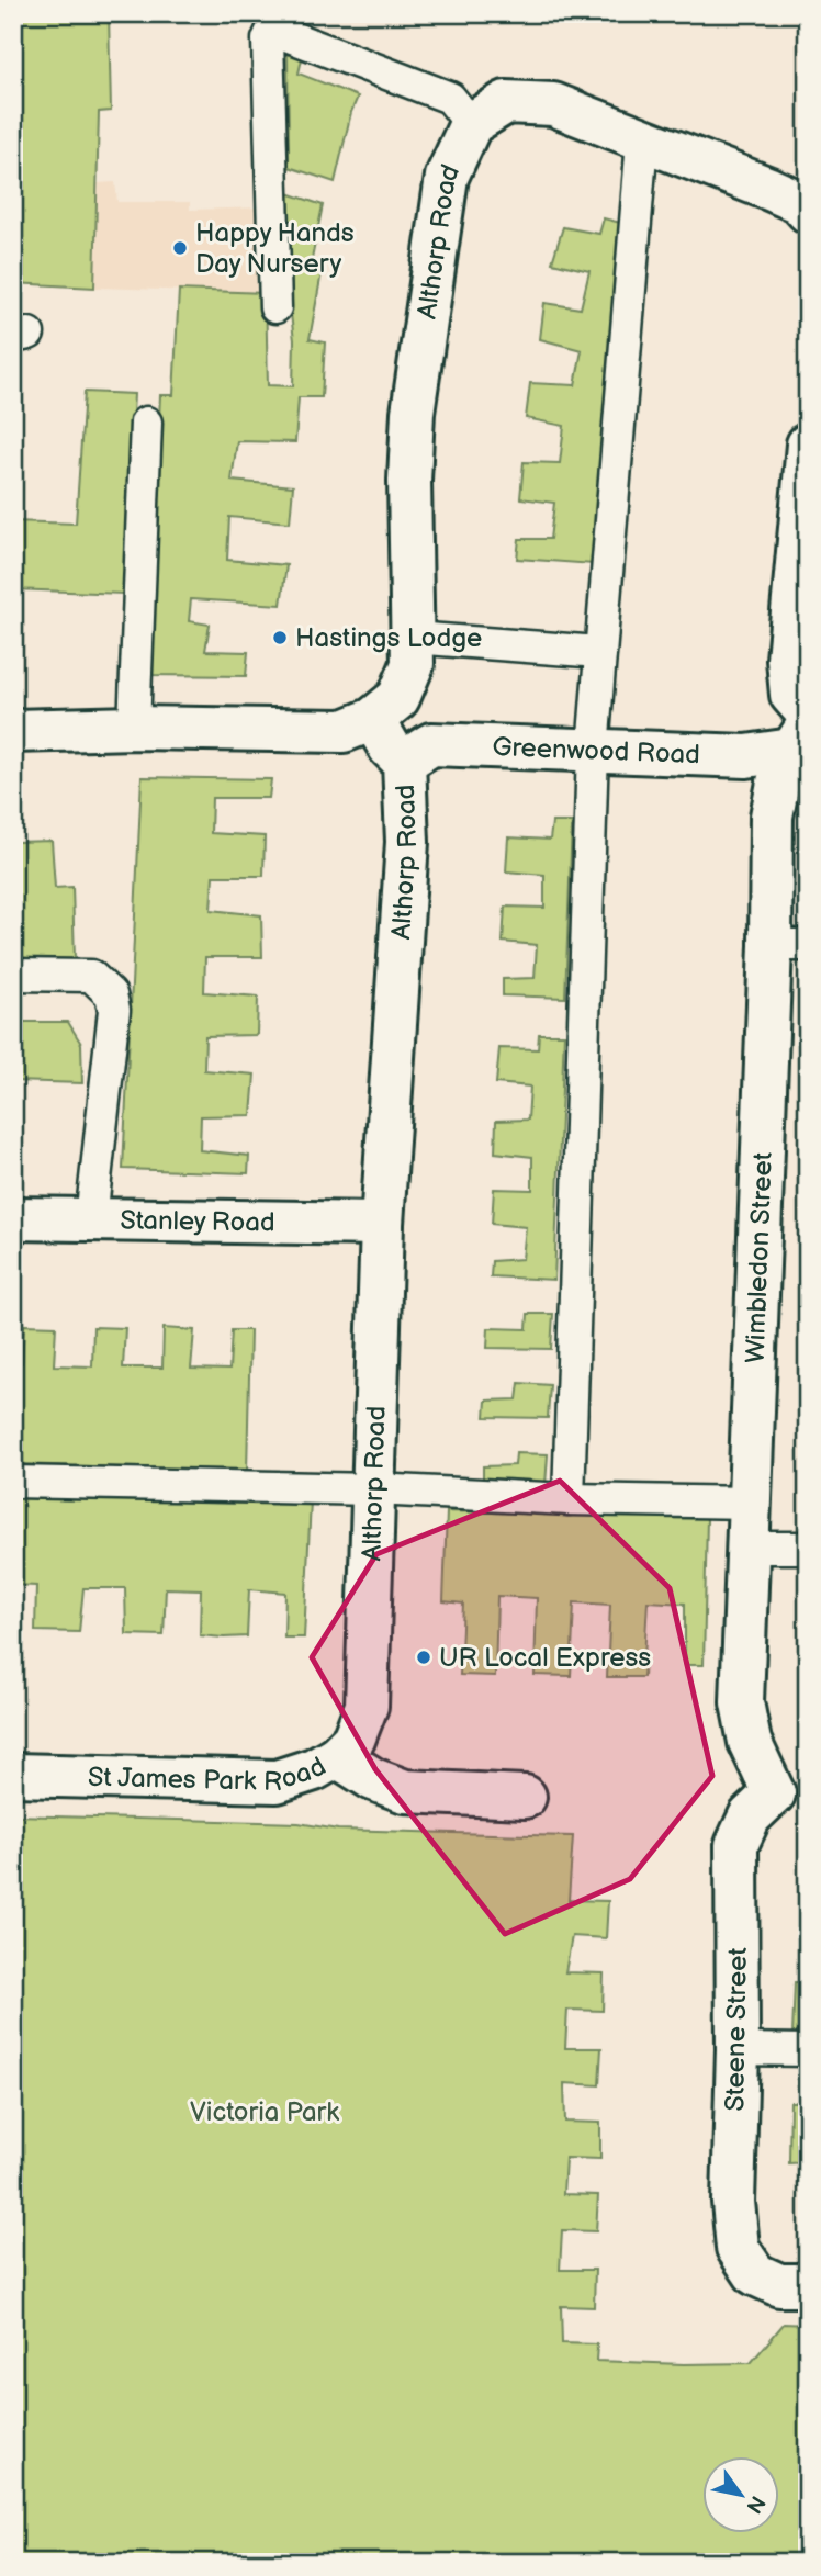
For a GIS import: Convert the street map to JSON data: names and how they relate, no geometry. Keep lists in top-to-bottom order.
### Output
{
  "streets": {
    "street": [
      "Althorp Road",
      "Greenwood Road",
      "Stanley Road",
      "Wimbledon Street",
      "St James Park Road",
      "Steene Street"
    ]
  },
  "crossings": [
    ["Althorp Road", "Greenwood Road"],
    ["Althorp Road", "Stanley Road"],
    ["Althorp Road", "St James Park Road"],
    ["Greenwood Road", "Wimbledon Street"],
    ["Wimbledon Street", "Steene Street"]
  ],
  "parks": ["Victoria Park"],
  "places": ["Happy Hands Day Nursery", "Hastings Lodge", "UR Local Express"],
  "north": "bottom right"
}
